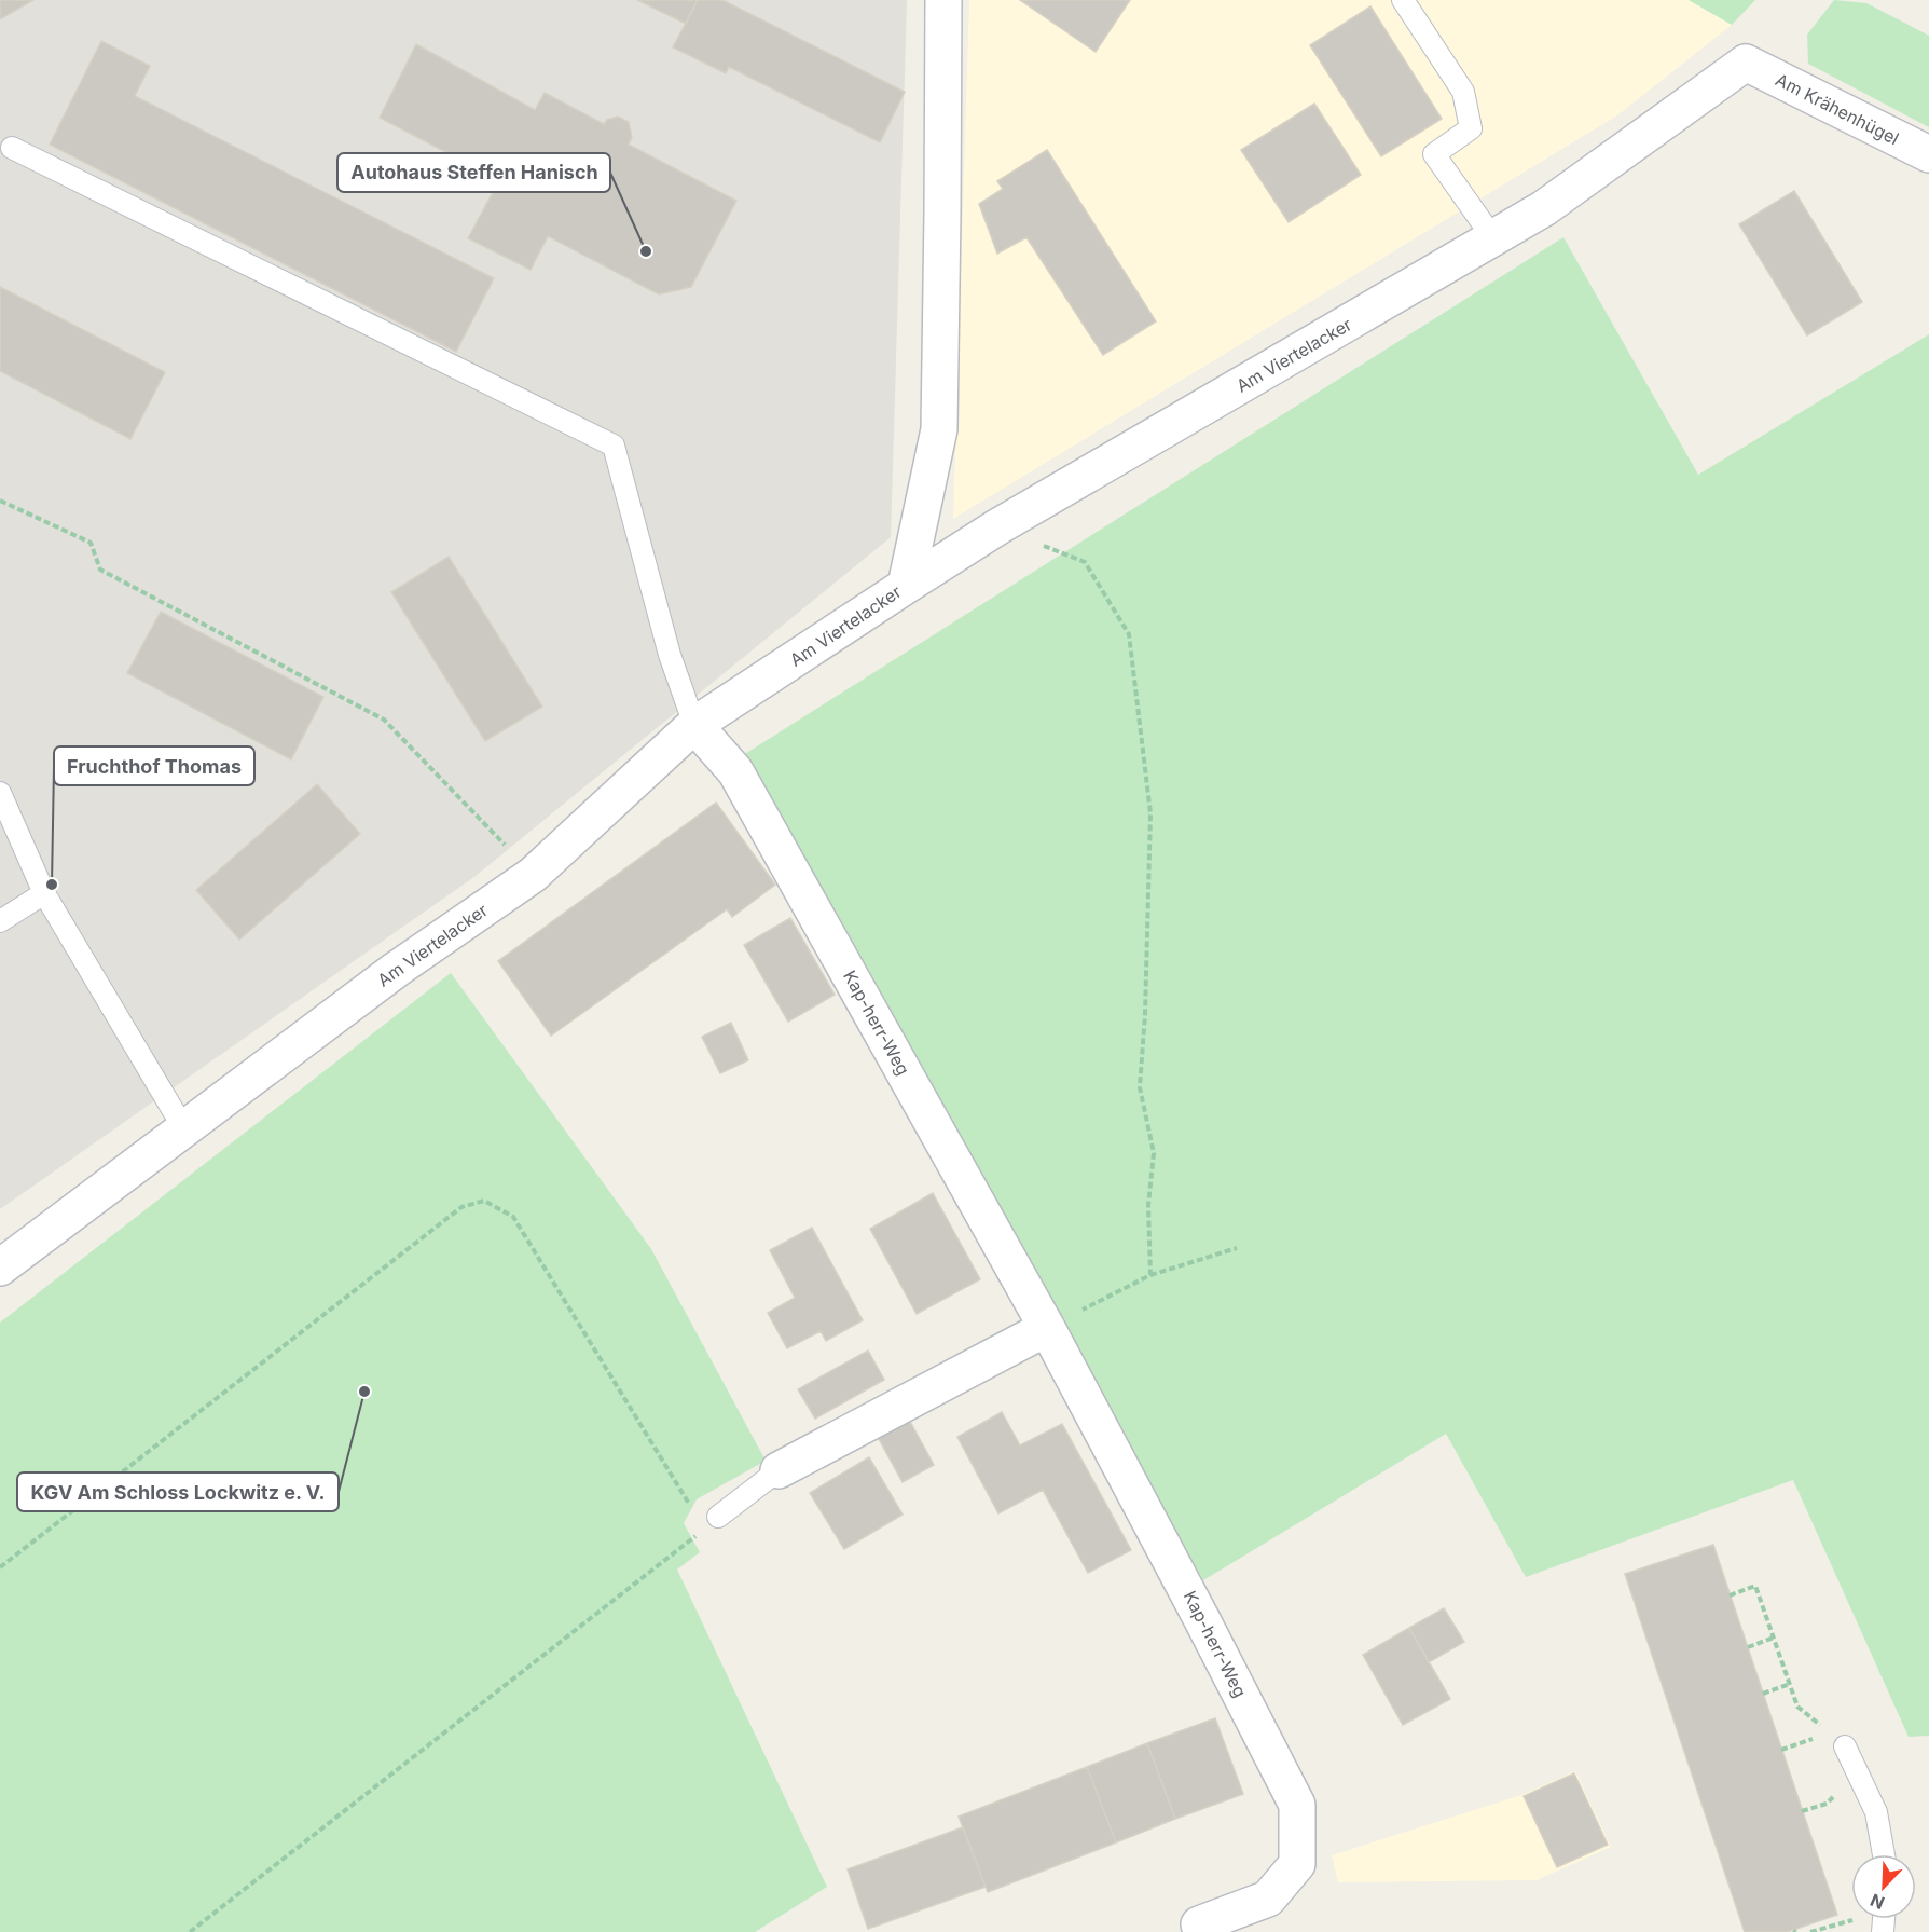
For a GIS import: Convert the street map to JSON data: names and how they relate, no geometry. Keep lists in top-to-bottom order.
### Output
{
  "streets": {
    "street": ["Am Krähenhügel", "Am Viertelacker", "Kap-herr-Weg"]
  },
  "crossings": [
    ["Am Krähenhügel", "Am Viertelacker"],
    ["Am Viertelacker", "Kap-herr-Weg"]
  ],
  "places": ["Autohaus Steffen Hanisch", "Fruchthof Thomas", "KGV Am Schloss Lockwitz e. V."],
  "north": "bottom left"
}
